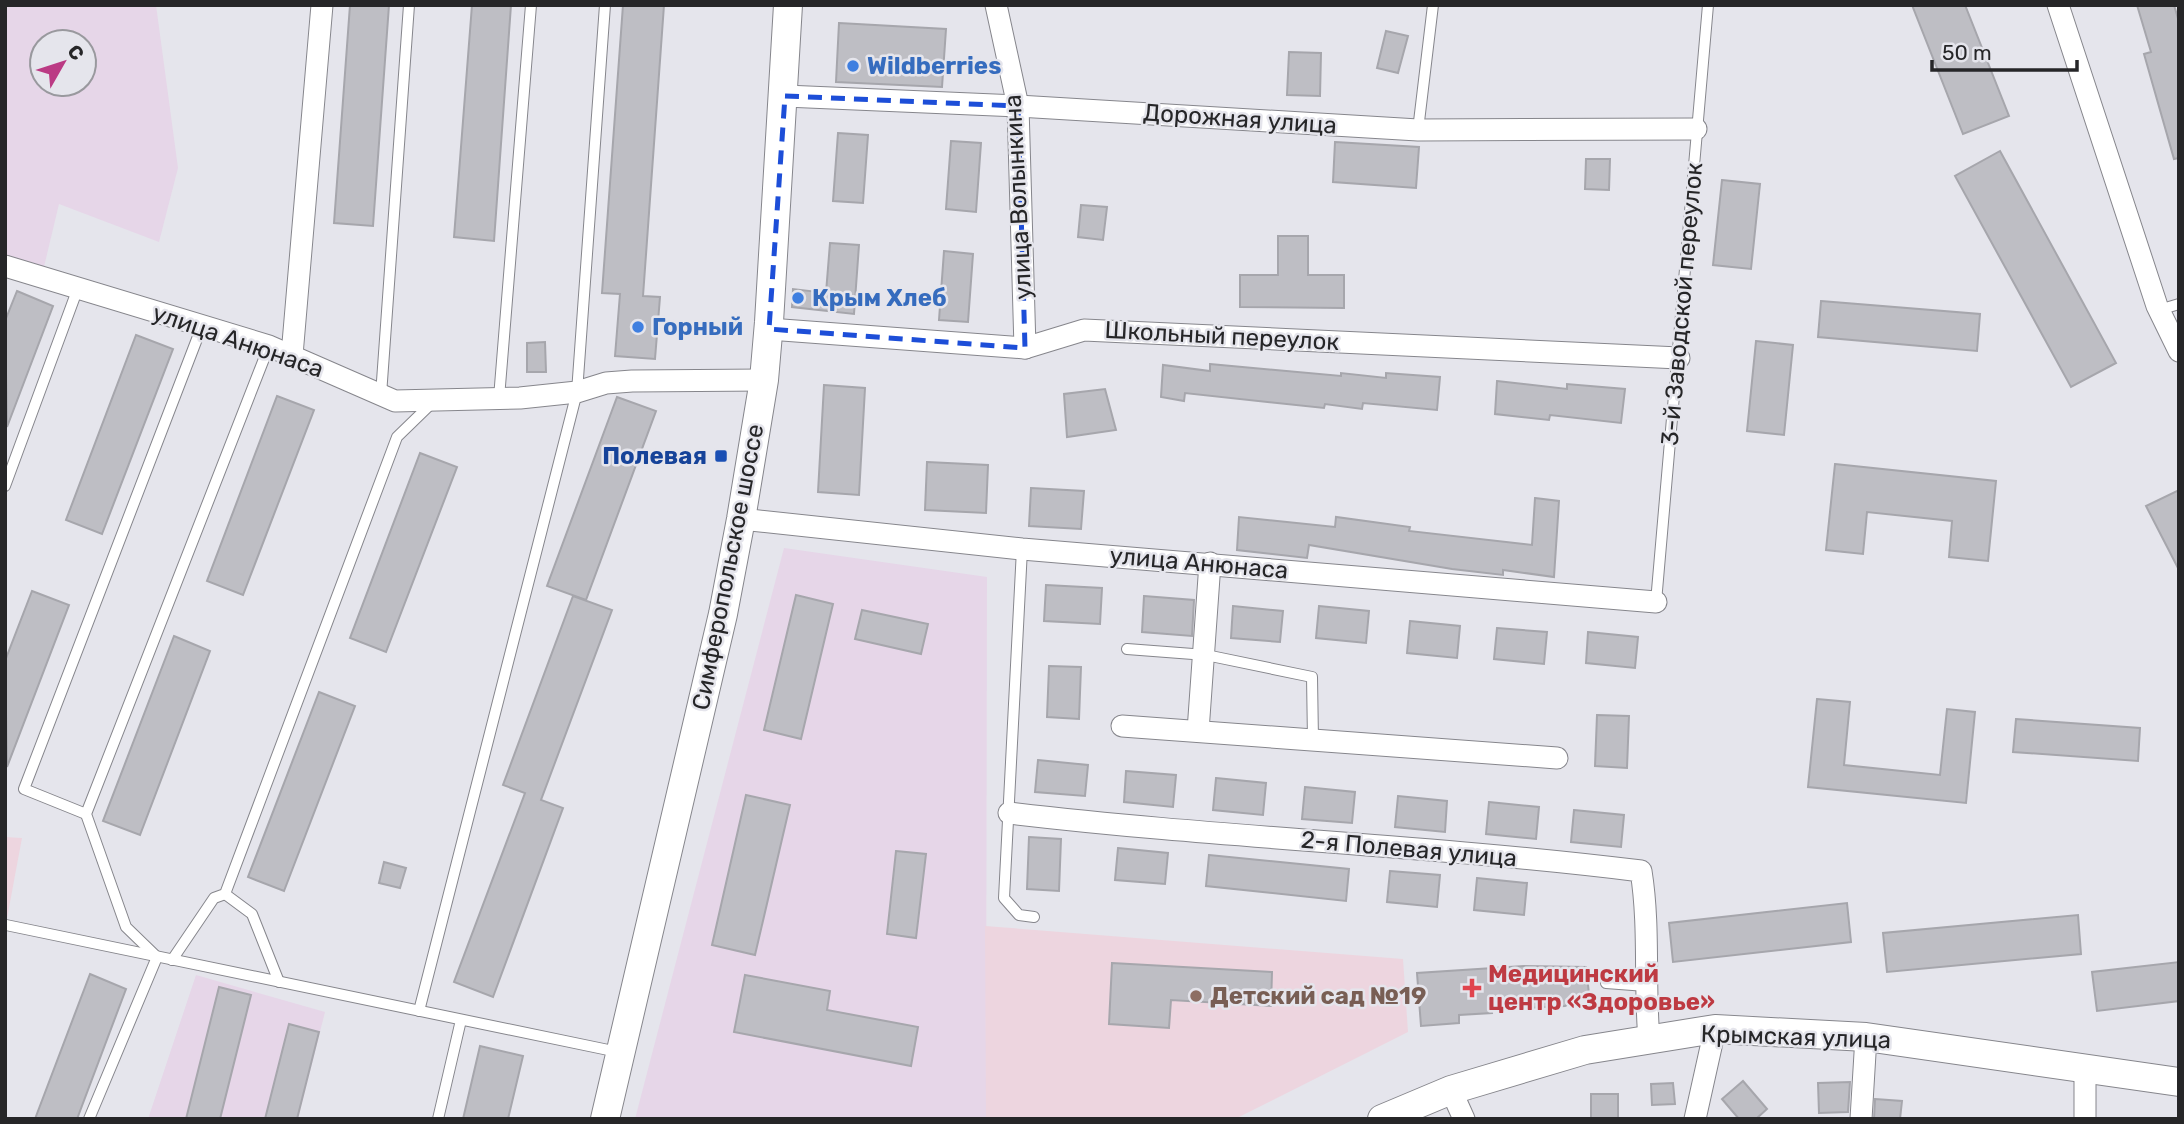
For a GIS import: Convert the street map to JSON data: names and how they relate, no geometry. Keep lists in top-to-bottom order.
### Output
{
  "streets": {
    "main road": ["Симферопольское шоссе", "Крымская улица"],
    "street": [
      "Дорожная улица",
      "улица Волынкина",
      "Школьный переулок",
      "улица Анюнаса",
      "2-я Полевая улица"
    ],
    "lane": ["3-й Заводской переулок"]
  },
  "crossings": [
    ["Дорожная улица", "улица Волынкина"],
    ["Дорожная улица", "3-й Заводской переулок"],
    ["Дорожная улица", "Симферопольское шоссе"],
    ["улица Волынкина", "Школьный переулок"],
    ["3-й Заводской переулок", "Школьный переулок"],
    ["3-й Заводской переулок", "улица Анюнаса"],
    ["Школьный переулок", "Симферопольское шоссе"],
    ["улица Анюнаса", "Симферопольское шоссе"],
    ["2-я Полевая улица", "Крымская улица"]
  ],
  "places": {
    "other": [
      "Wildberries",
      "Крым Хлеб",
      "Горный",
      "Детский сад №19"
    ],
    "transit": ["Полевая"],
    "health": ["Медицинский центр «Здоровье»"]
  },
  "scale_bar": "50 m",
  "north": "top right"
}
